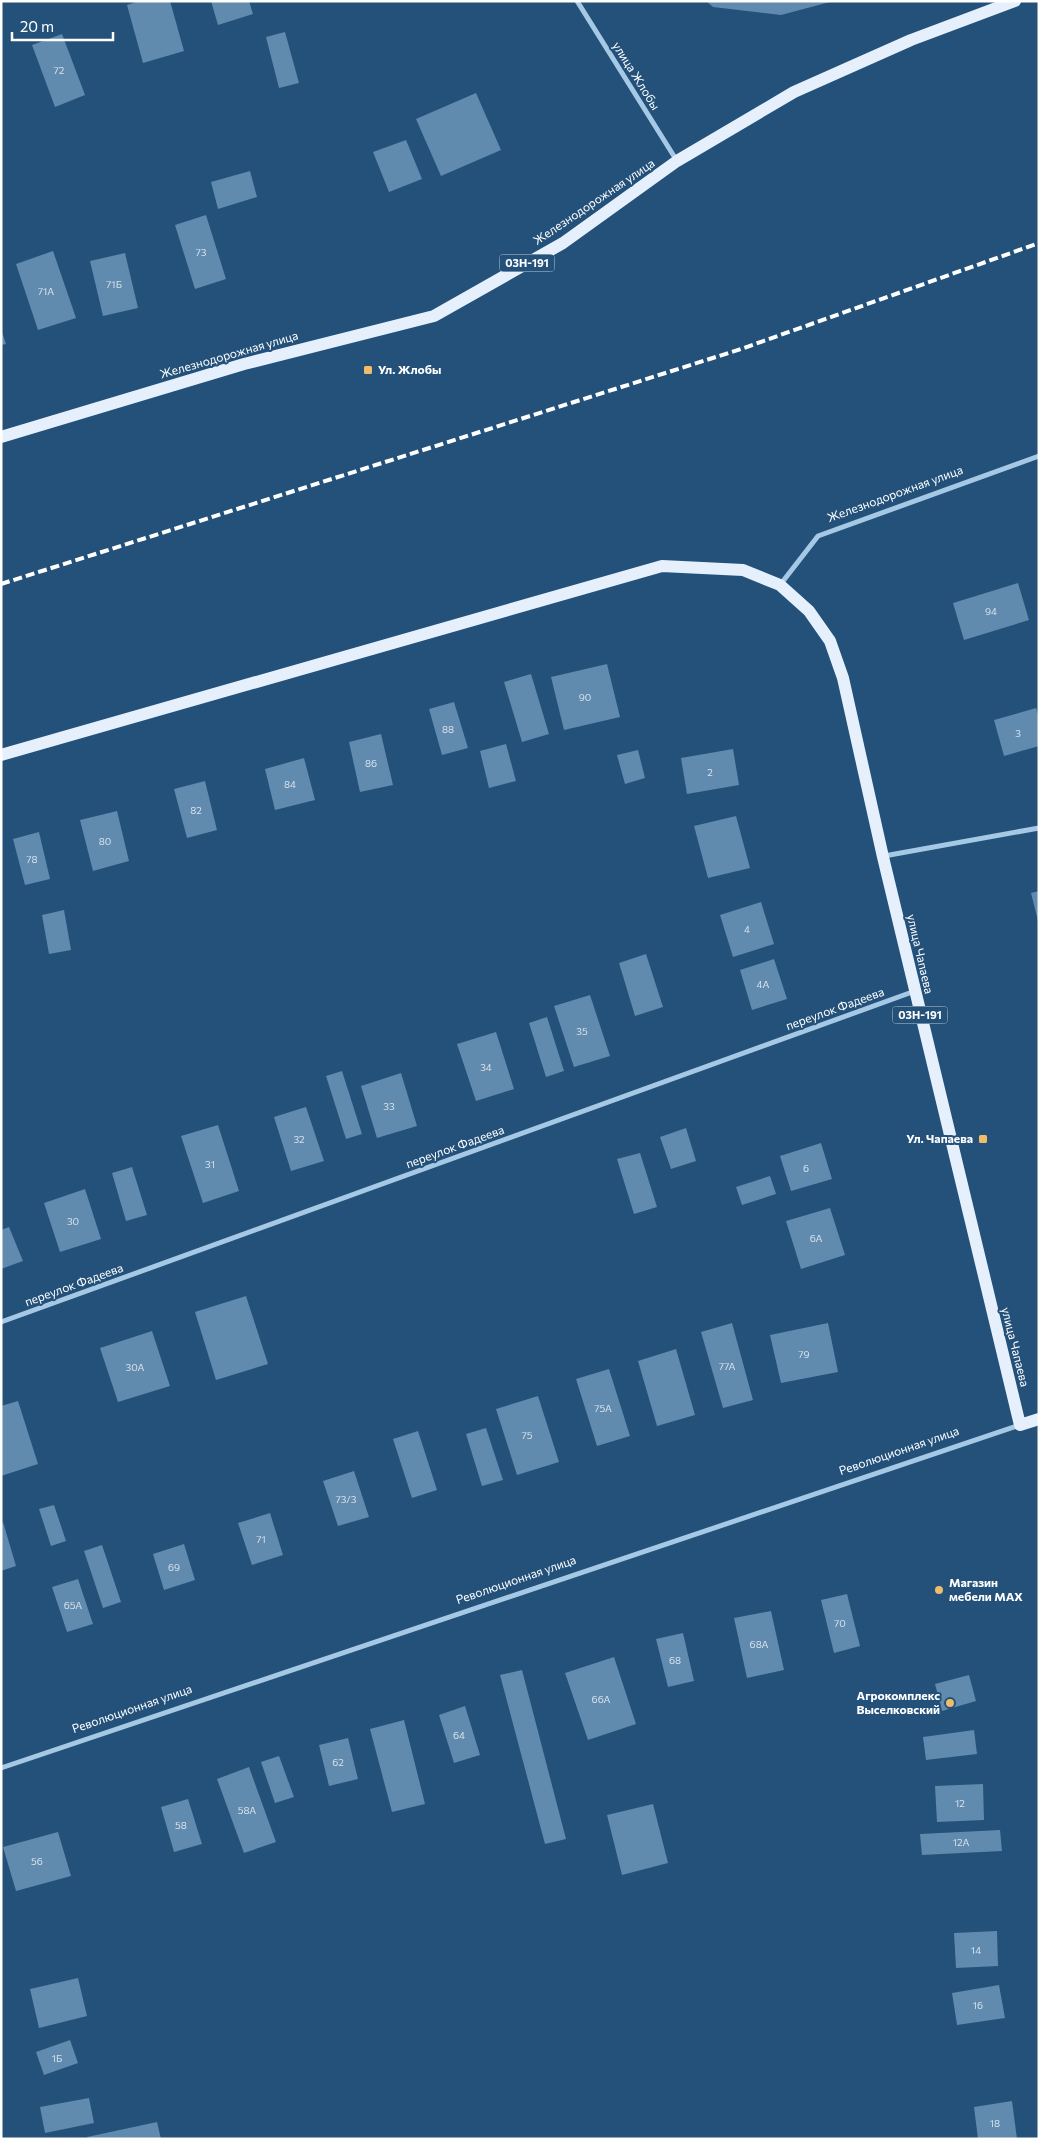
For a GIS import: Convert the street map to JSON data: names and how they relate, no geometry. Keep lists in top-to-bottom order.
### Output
{
  "streets": {
    "main road": [
      "Железнодорожная улица",
      "03Н-191",
      "улица Чапаева",
      "Революционная улица"
    ],
    "street": ["улица Жлобы", "переулок Фадеева"]
  },
  "crossings": [
    ["улица Жлобы", "Железнодорожная улица"],
    ["Железнодорожная улица", "03Н-191"],
    ["Железнодорожная улица", "улица Чапаева"],
    ["03Н-191", "улица Чапаева"],
    ["улица Чапаева", "переулок Фадеева"],
    ["улица Чапаева", "Революционная улица"]
  ],
  "places": {
    "transit": ["Ул. Жлобы", "Ул. Чапаева"],
    "other": ["Магазин мебели MAX", "Агрокомплекс Выселковский"]
  },
  "house_numbers": [
    "72",
    "73",
    "71Б",
    "71А",
    "94",
    "90",
    "88",
    "3",
    "86",
    "2",
    "84",
    "82",
    "80",
    "78",
    "4",
    "4А",
    "35",
    "34",
    "33",
    "32",
    "31",
    "6",
    "30",
    "6А",
    "79",
    "77А",
    "30А",
    "75А",
    "75",
    "73/3",
    "71",
    "69",
    "65А",
    "70",
    "68А",
    "68",
    "66А",
    "64",
    "62",
    "12",
    "58А",
    "58",
    "12А",
    "56",
    "14",
    "16",
    "1Б",
    "18"
  ],
  "scale_bar": "20 m"
}
